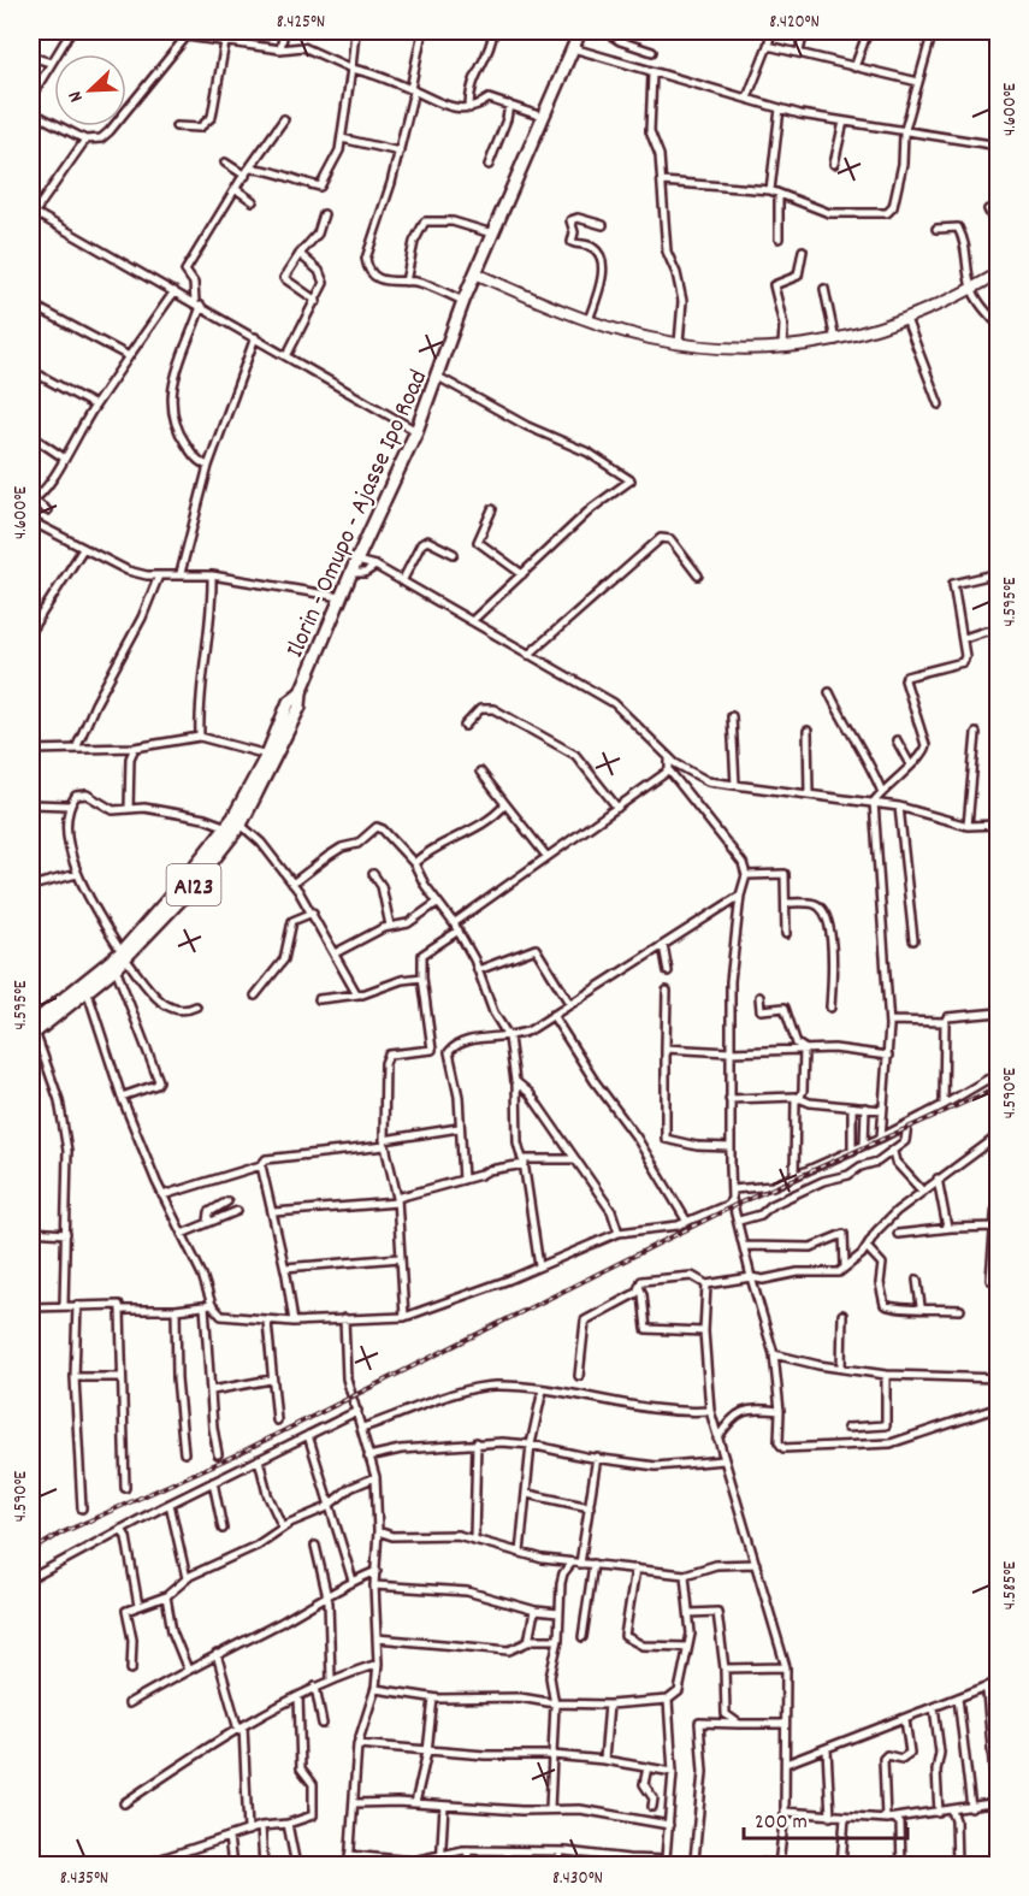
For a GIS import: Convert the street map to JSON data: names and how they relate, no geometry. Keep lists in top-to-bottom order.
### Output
{
  "streets": {
    "highway": ["Ilorin - Omupo - Ajasse Ipo Road", "A123"]
  },
  "scale_bar": "200 m",
  "north": "bottom left",
  "coordinates": [
    "8.425°N",
    "8.420°N",
    "4.600°E",
    "4.595°E",
    "4.590°E",
    "4.585°E",
    "8.435°N",
    "8.430°N"
  ]
}
